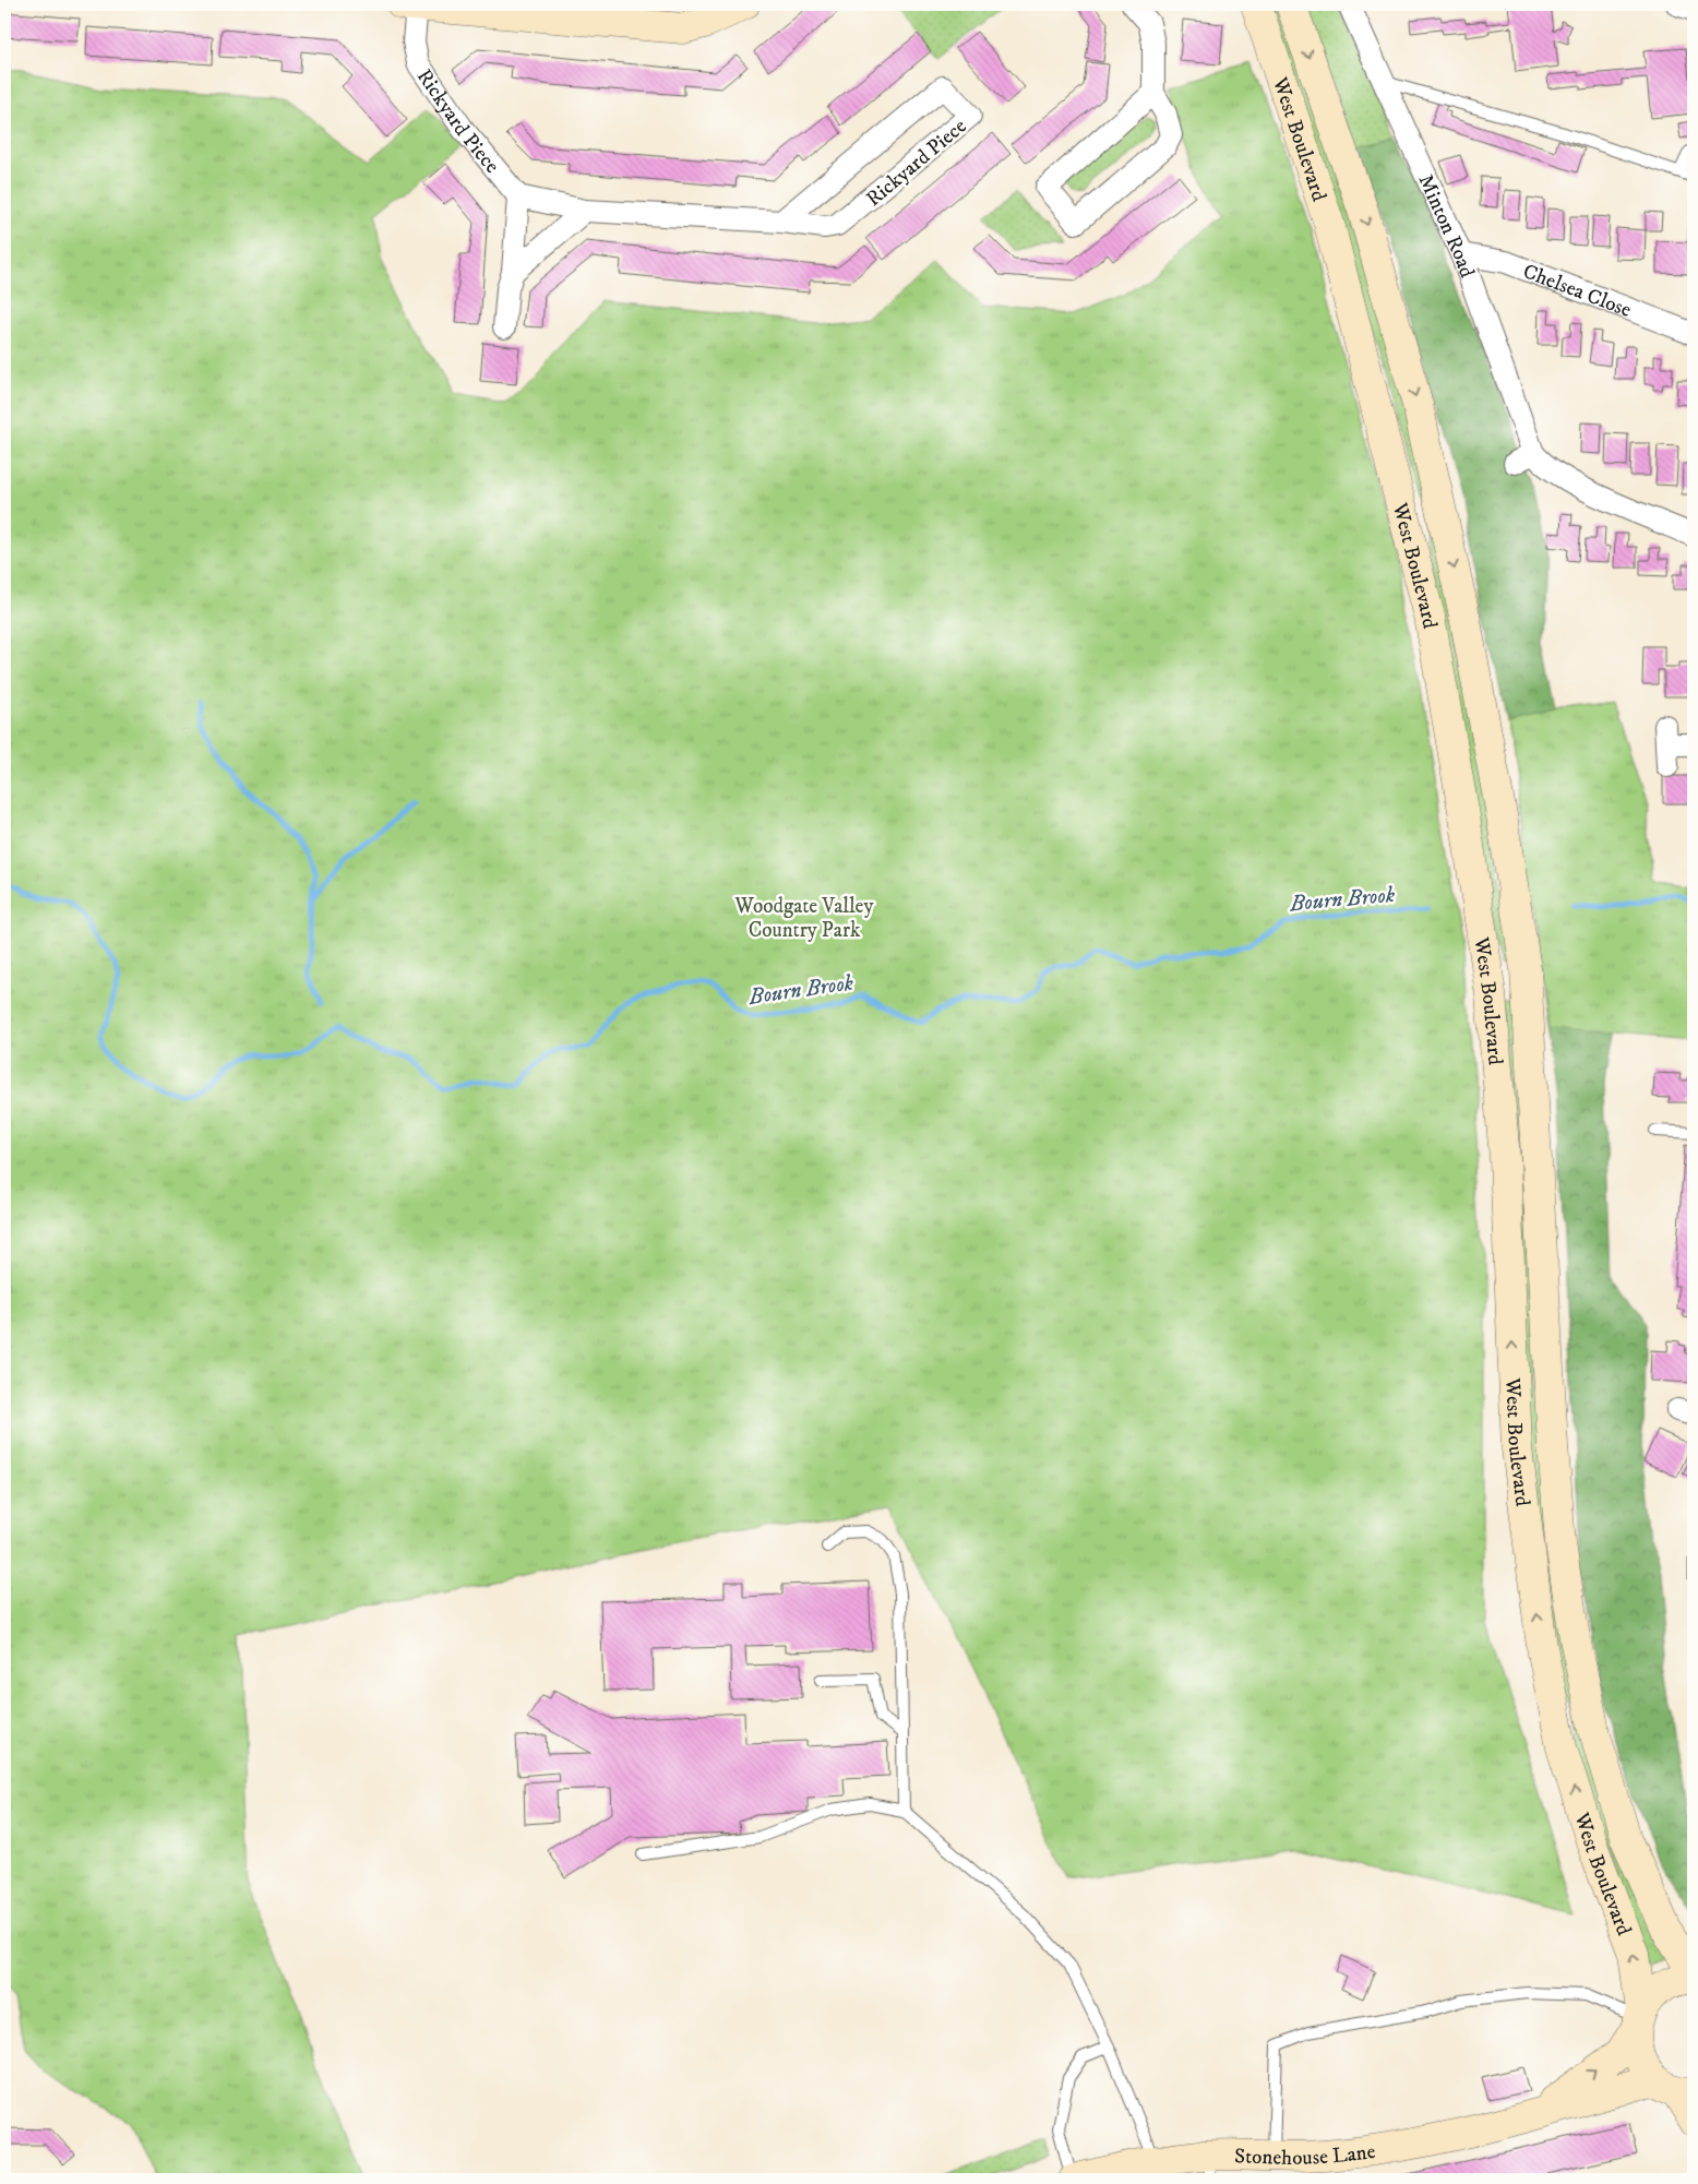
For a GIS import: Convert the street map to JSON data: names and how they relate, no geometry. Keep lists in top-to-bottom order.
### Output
{
  "streets": {
    "main road": ["West Boulevard", "Stonehouse Lane"],
    "street": ["Rickyard Piece", "Minton Road", "Chelsea Close"]
  },
  "crossings": [
    ["West Boulevard", "Stonehouse Lane"],
    ["Minton Road", "Chelsea Close"]
  ],
  "water": ["Bourn Brook"],
  "parks": ["Woodgate Valley Country Park"]
}
